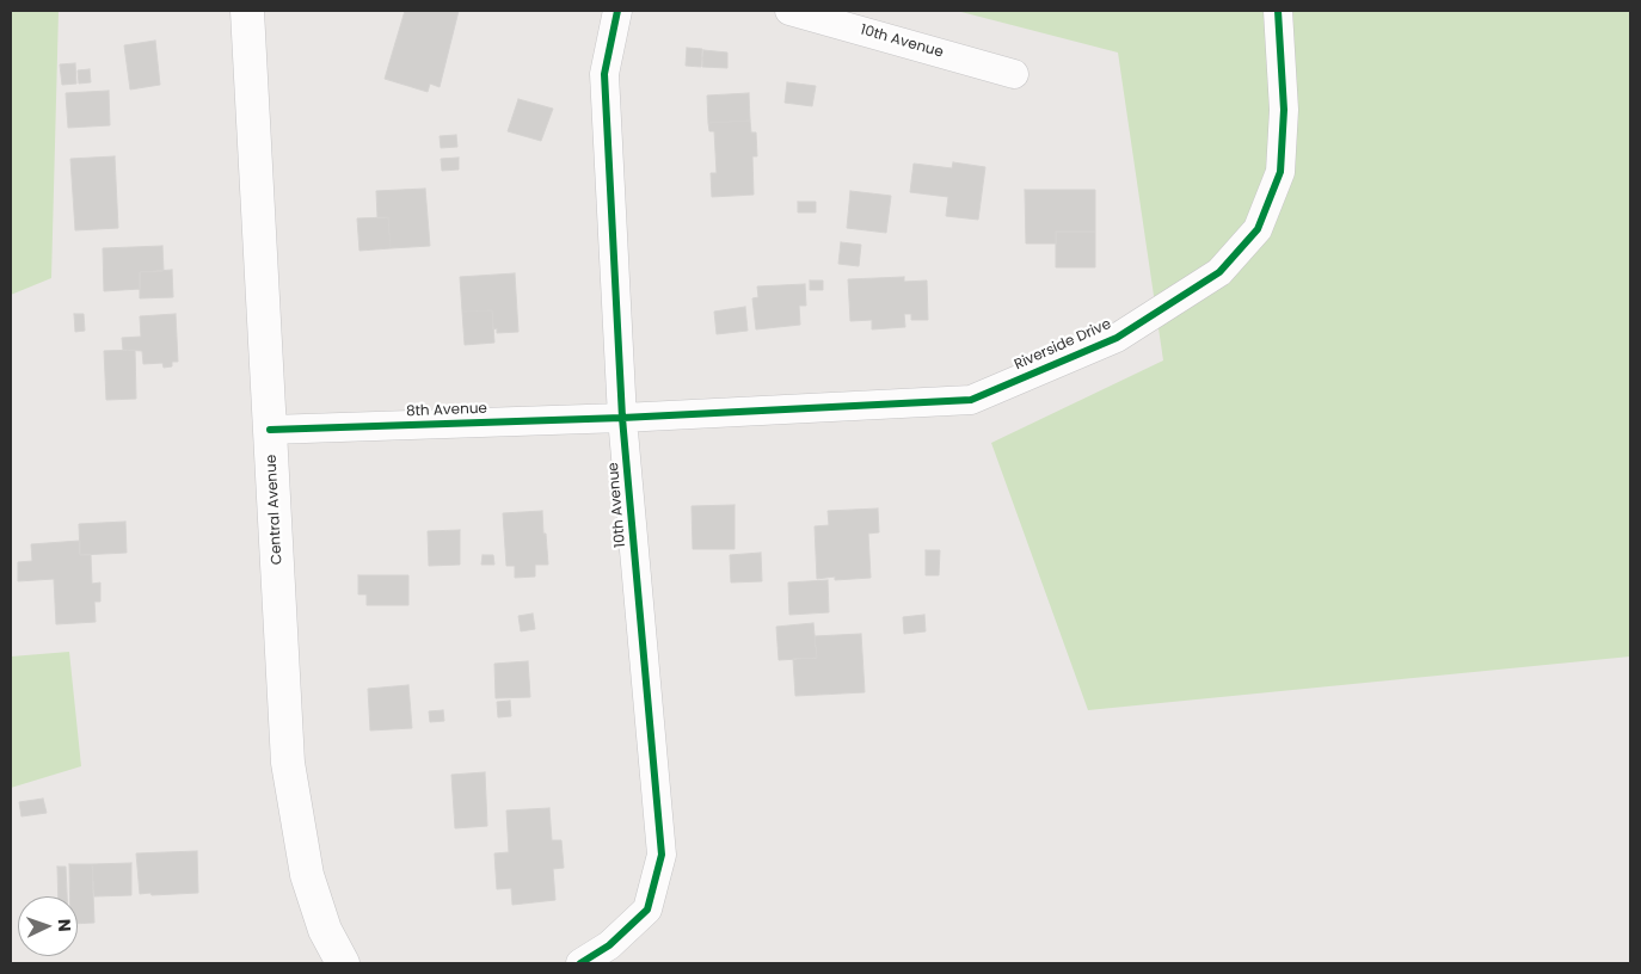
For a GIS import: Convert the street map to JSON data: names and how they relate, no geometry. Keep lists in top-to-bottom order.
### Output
{
  "streets": {
    "street": [
      "10th Avenue",
      "Riverside Drive",
      "8th Avenue",
      "Central Avenue"
    ]
  },
  "crossings": [
    ["10th Avenue", "Riverside Drive"],
    ["10th Avenue", "8th Avenue"],
    ["Riverside Drive", "8th Avenue"],
    ["8th Avenue", "Central Avenue"]
  ],
  "north": "right"
}
